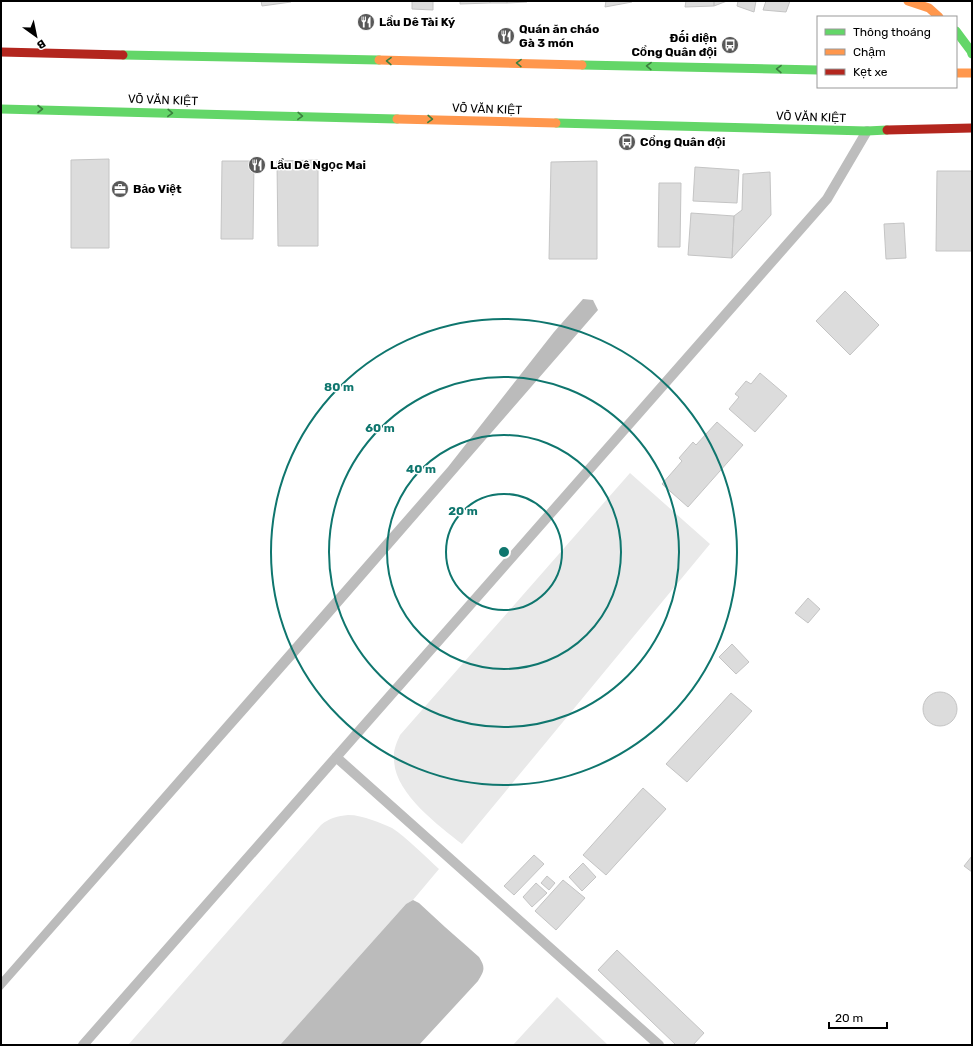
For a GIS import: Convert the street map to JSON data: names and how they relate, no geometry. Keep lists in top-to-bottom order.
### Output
{
  "streets": {
    "main road": ["VÕ VĂN KIỆT"]
  },
  "places": {
    "restaurant": ["Lẩu Dê Tài Ký", "Quán ăn cháo Gà 3 món", "Lẩu Dê Ngọc Mai"],
    "bus stop": ["Đối diện Cổng Quân đội", "Cổng Quân đội"],
    "office": ["Bảo Việt"]
  },
  "legend": ["Thông thoáng", "Chậm", "Kẹt xe"],
  "scale_bar": "20 m",
  "north": "bottom right",
  "rings": [
    "80 m",
    "60 m",
    "40 m",
    "20 m"
  ]
}
